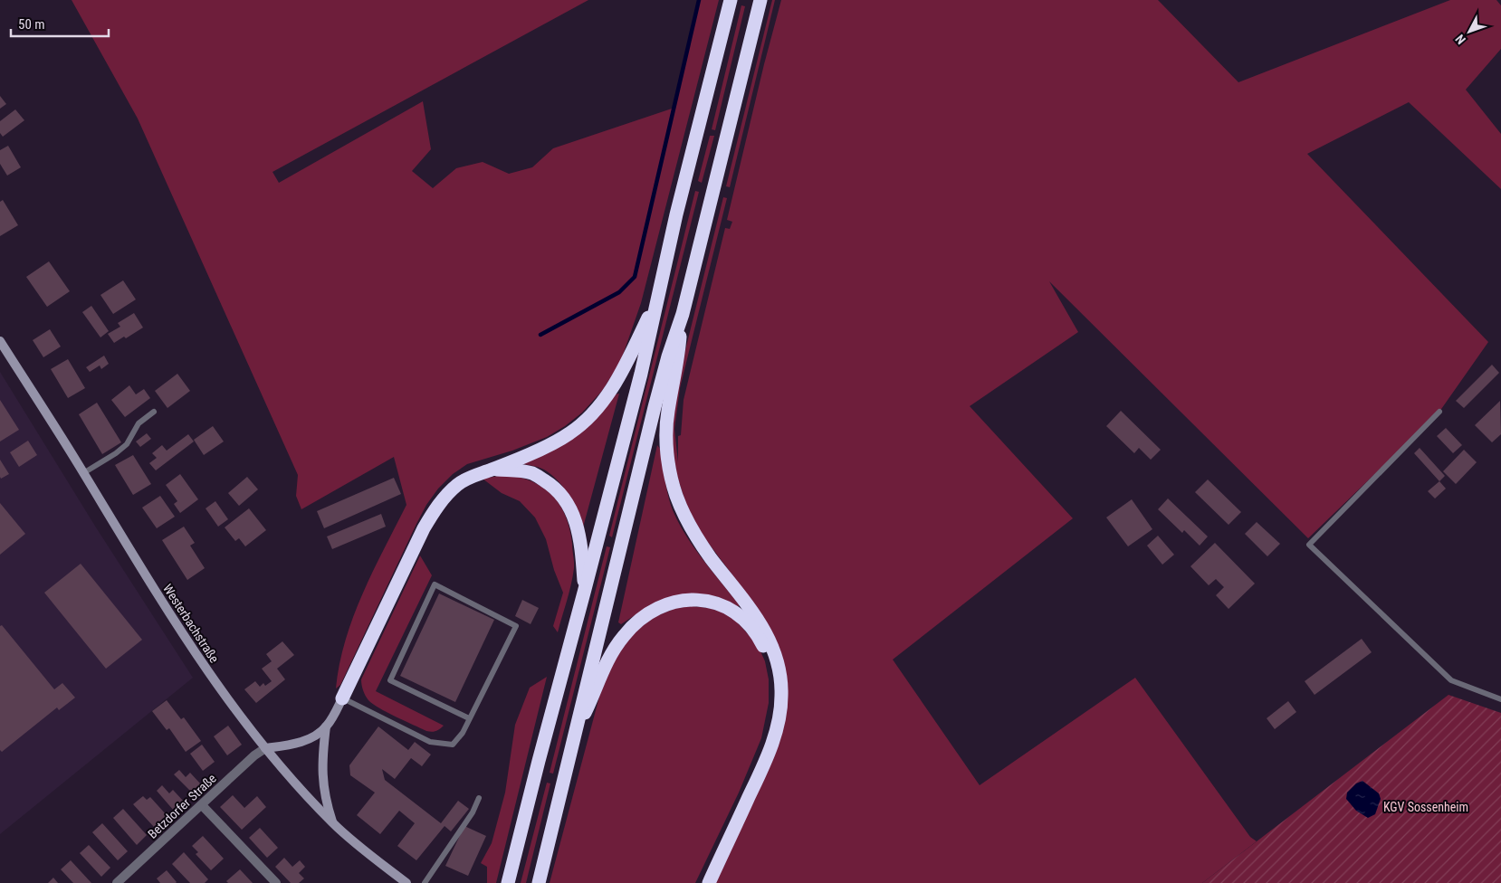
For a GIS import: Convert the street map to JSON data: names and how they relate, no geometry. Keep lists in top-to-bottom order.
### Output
{
  "streets": {
    "main road": ["Westerbachstraße"],
    "street": ["Betzdorfer Straße"]
  },
  "crossings": [
    ["Westerbachstraße", "Betzdorfer Straße"]
  ],
  "parks": ["KGV Sossenheim"],
  "scale_bar": "50 m",
  "north": "bottom left"
}
